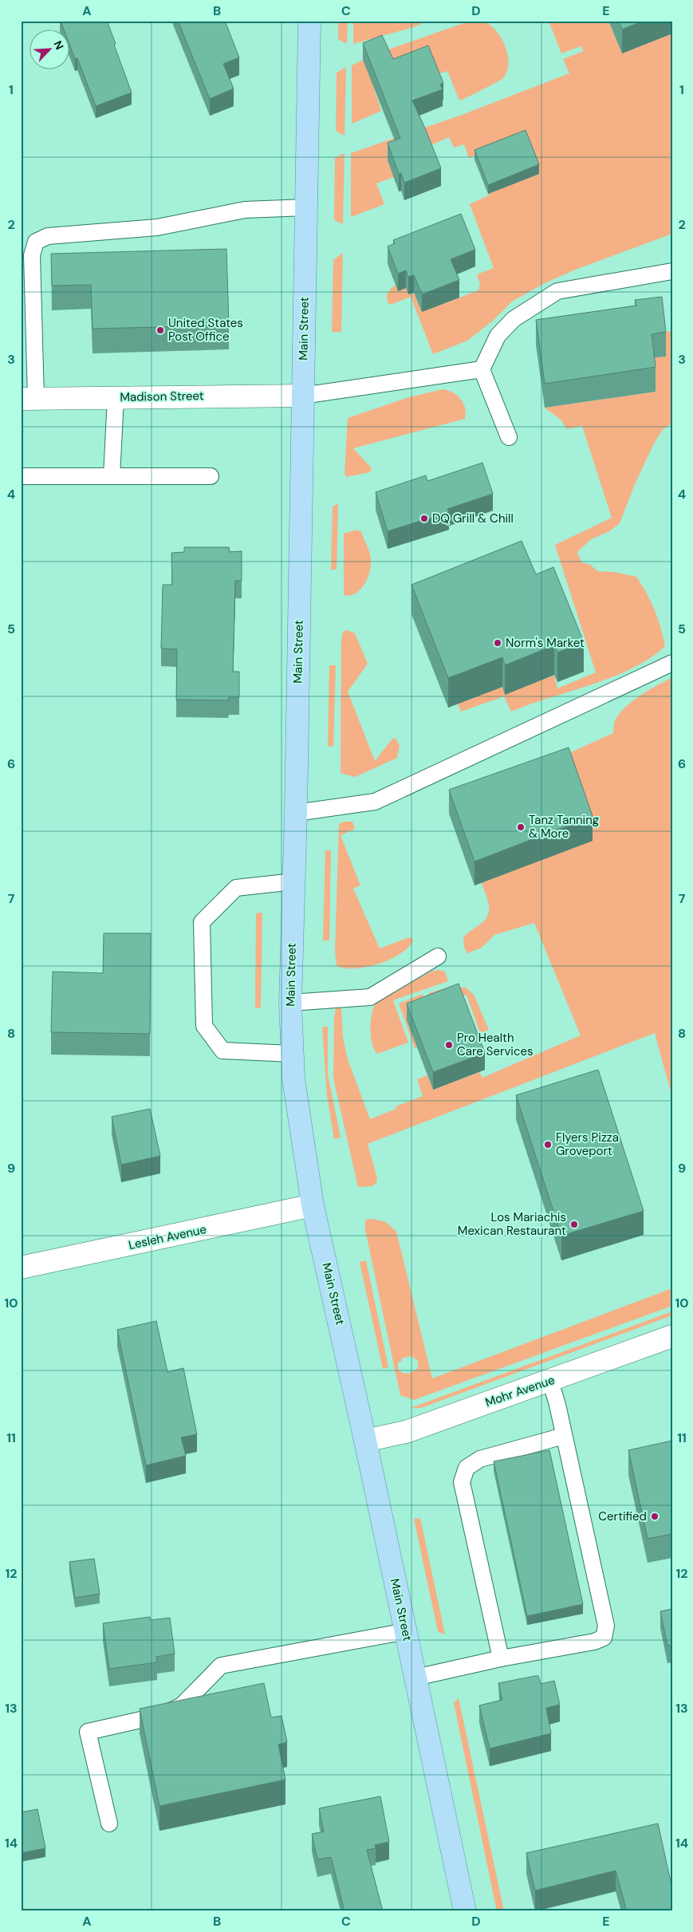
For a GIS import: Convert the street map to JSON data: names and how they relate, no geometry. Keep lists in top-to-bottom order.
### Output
{
  "streets": {
    "main road": ["Main Street"],
    "street": ["Madison Street", "Lesleh Avenue", "Mohr Avenue"]
  },
  "crossings": [
    ["Main Street", "Madison Street"],
    ["Main Street", "Lesleh Avenue"],
    ["Main Street", "Mohr Avenue"]
  ],
  "places": [
    "United States Post Office",
    "DQ Grill & Chill",
    "Norm's Market",
    "Tanz Tanning & More",
    "Pro Health Care Services",
    "Flyers Pizza Groveport",
    "Los Mariachis Mexican Restaurant",
    "Certified"
  ],
  "north": "top right",
  "grid": {
    "columns": [
      "A",
      "B",
      "C",
      "D",
      "E"
    ],
    "rows": [
      "1",
      "2",
      "3",
      "4",
      "5",
      "6",
      "7",
      "8",
      "9",
      "10",
      "11",
      "12",
      "13",
      "14"
    ]
  }
}
